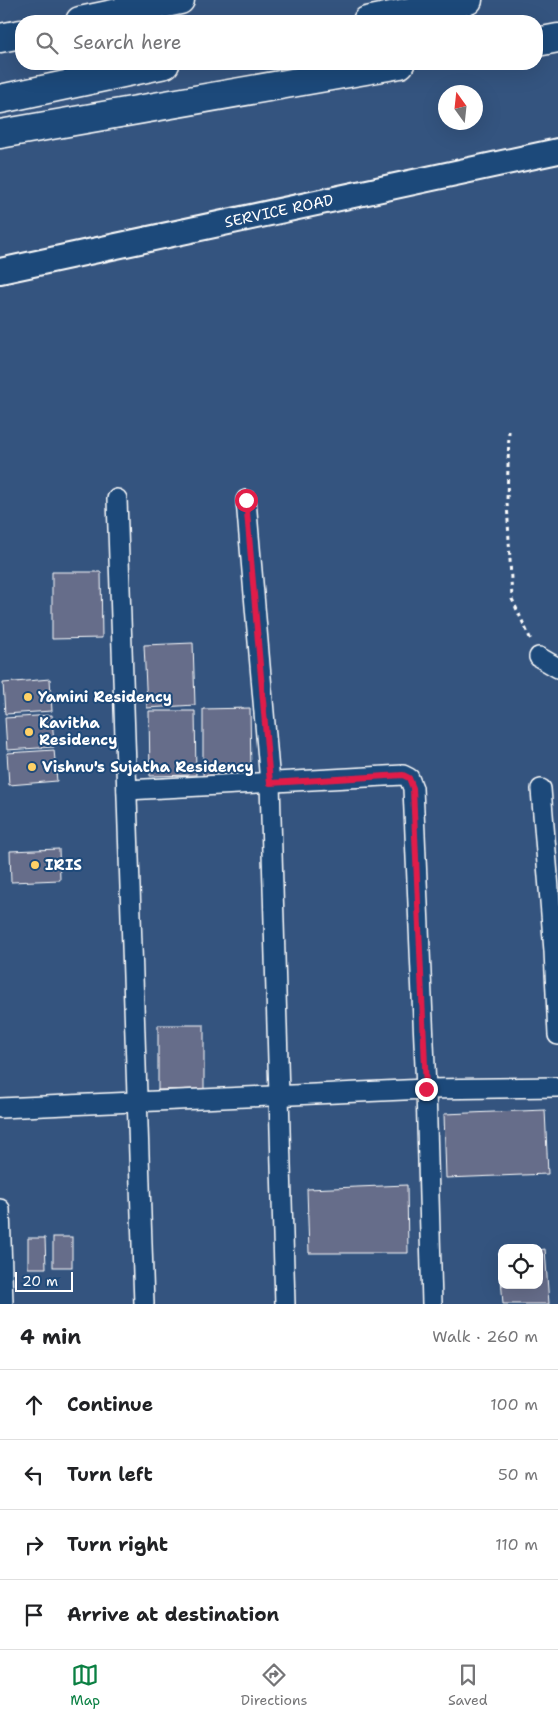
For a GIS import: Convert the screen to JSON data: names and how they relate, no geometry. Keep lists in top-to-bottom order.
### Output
{
  "streets": {
    "main road": ["SERVICE ROAD"]
  },
  "places": [
    "Yamini Residency",
    "Kavitha Residency",
    "Vishnu's Sujatha Residency",
    "IRIS"
  ],
  "scale_bar": "20 m",
  "north": "top",
  "page": {
    "search": "Search here",
    "scale": "20 m",
    "heading": ["4 min", "Walk · 260 m"],
    "list": [
      ["Continue", "100 m"],
      ["Turn left", "50 m"],
      ["Turn right", "110 m"],
      "Arrive at destination"
    ],
    "nav": ["Map", "Directions", "Saved"]
  }
}
